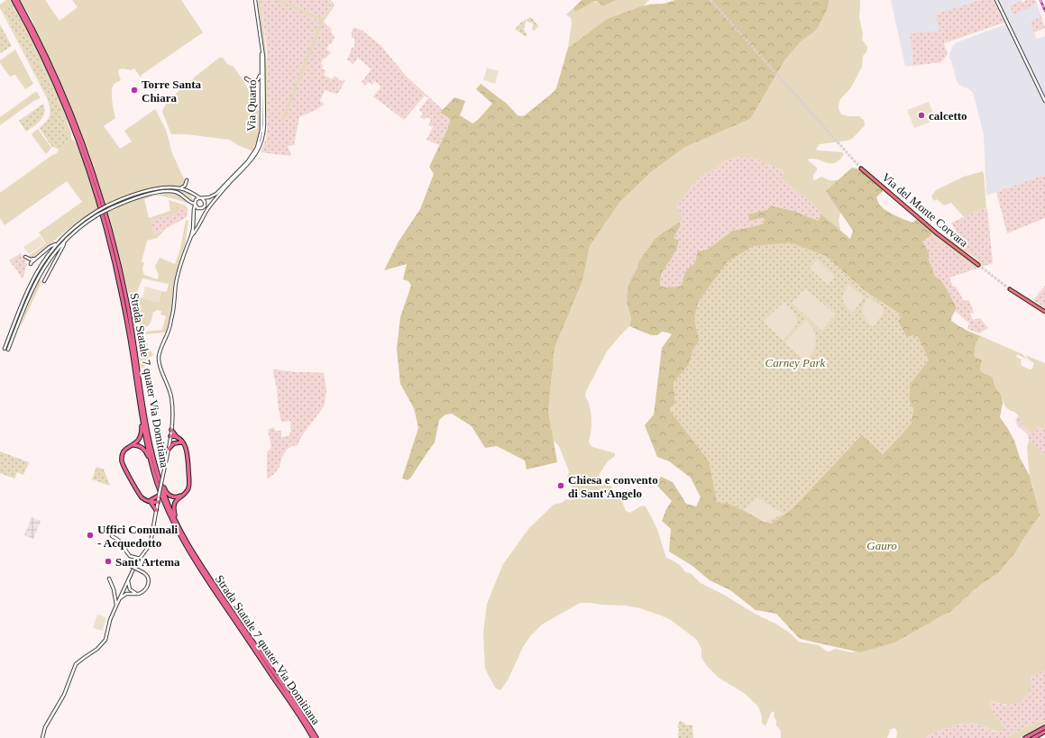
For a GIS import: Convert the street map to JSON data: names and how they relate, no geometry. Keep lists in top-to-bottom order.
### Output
{
  "streets": {
    "highway": ["Strada Statale 7 quater Via Domitiana"],
    "main road": ["Via del Monte Corvara"],
    "street": ["Via Quarto"]
  },
  "parks": ["Carney Park", "Gauro"],
  "places": [
    "Torre Santa Chiara",
    "calcetto",
    "Chiesa e convento di Sant'Angelo",
    "Uffici Comunali - Acquedotto",
    "Sant'Artema"
  ]
}
